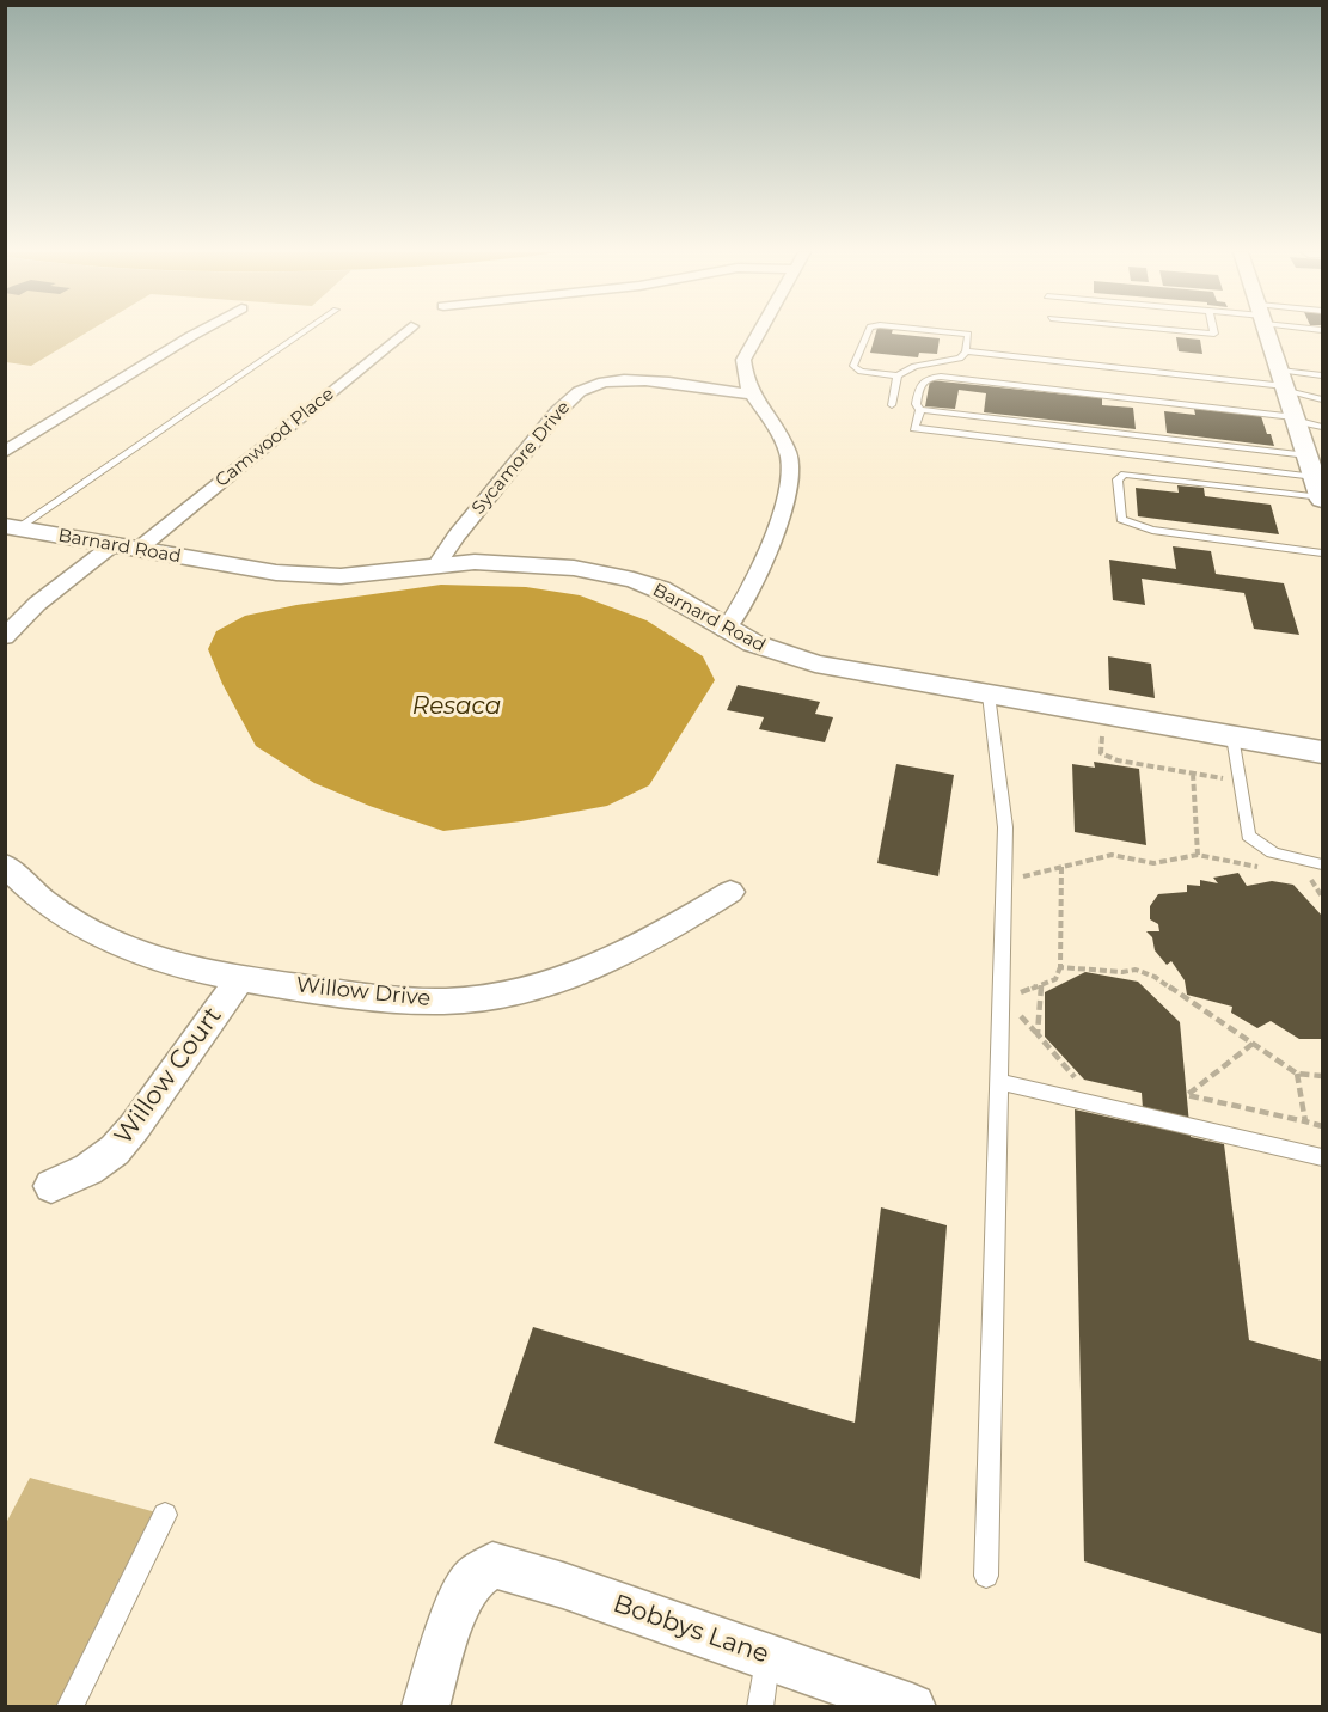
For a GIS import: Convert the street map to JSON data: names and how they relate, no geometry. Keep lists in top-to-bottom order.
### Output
{
  "streets": {
    "street": [
      "Camwood Place",
      "Sycamore Drive",
      "Barnard Road",
      "Willow Drive",
      "Willow Court",
      "Bobbys Lane"
    ]
  },
  "crossings": [
    ["Camwood Place", "Barnard Road"],
    ["Sycamore Drive", "Barnard Road"],
    ["Willow Drive", "Willow Court"]
  ],
  "water": ["Resaca"]
}
